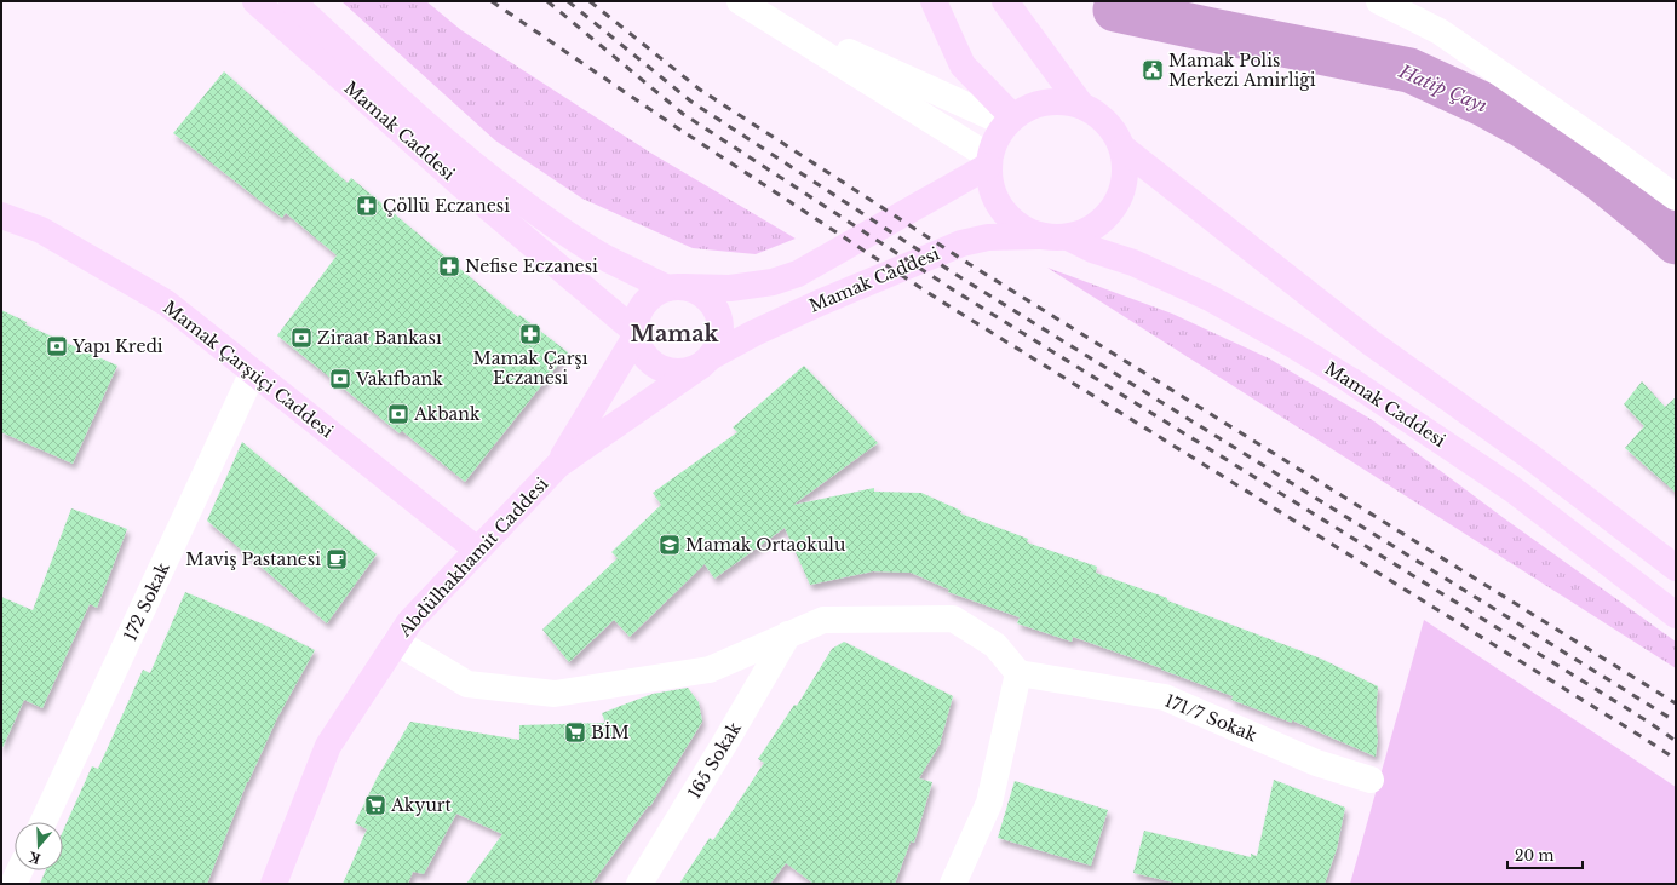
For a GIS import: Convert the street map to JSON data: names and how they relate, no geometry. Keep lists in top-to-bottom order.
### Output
{
  "streets": {
    "main road": ["Mamak Caddesi", "Mamak Çarşıiçi Caddesi", "Abdülhakhamit Caddesi"],
    "street": ["172 Sokak", "171/7 Sokak", "165 Sokak"]
  },
  "crossings": [
    ["Mamak Çarşıiçi Caddesi", "Abdülhakhamit Caddesi"],
    ["Mamak Çarşıiçi Caddesi", "172 Sokak"]
  ],
  "districts": ["Mamak"],
  "water": ["Hatip Çayı"],
  "places": {
    "public building": ["Mamak Polis Merkezi Amirliği"],
    "pharmacy": ["Çöllü Eczanesi", "Nefise Eczanesi", "Mamak Çarşı Eczanesi"],
    "bank": [
      "Ziraat Bankası",
      "Yapı Kredi",
      "Vakıfbank",
      "Akbank"
    ],
    "school or university": ["Mamak Ortaokulu"],
    "cafe": ["Maviş Pastanesi"],
    "supermarket": ["BİM", "Akyurt"]
  },
  "scale_bar": "20 m",
  "north": "bottom"
}
